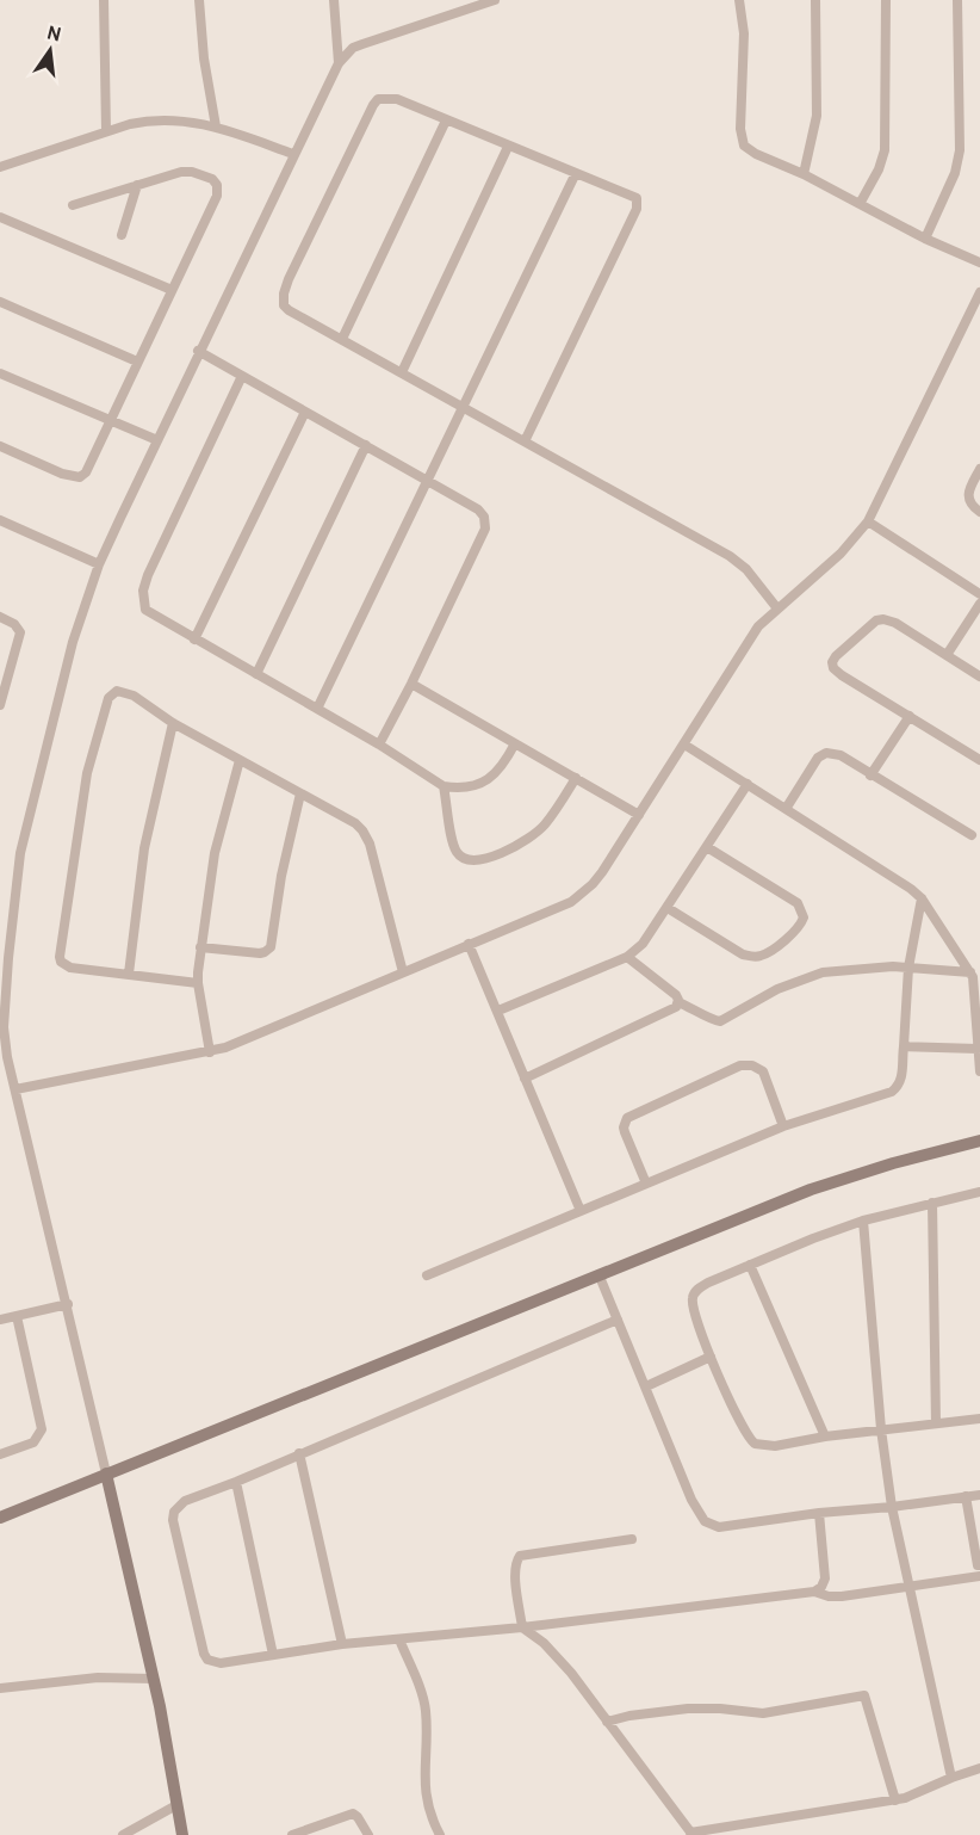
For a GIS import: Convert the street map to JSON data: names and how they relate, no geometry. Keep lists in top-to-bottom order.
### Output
{
  "north": "top"
}
